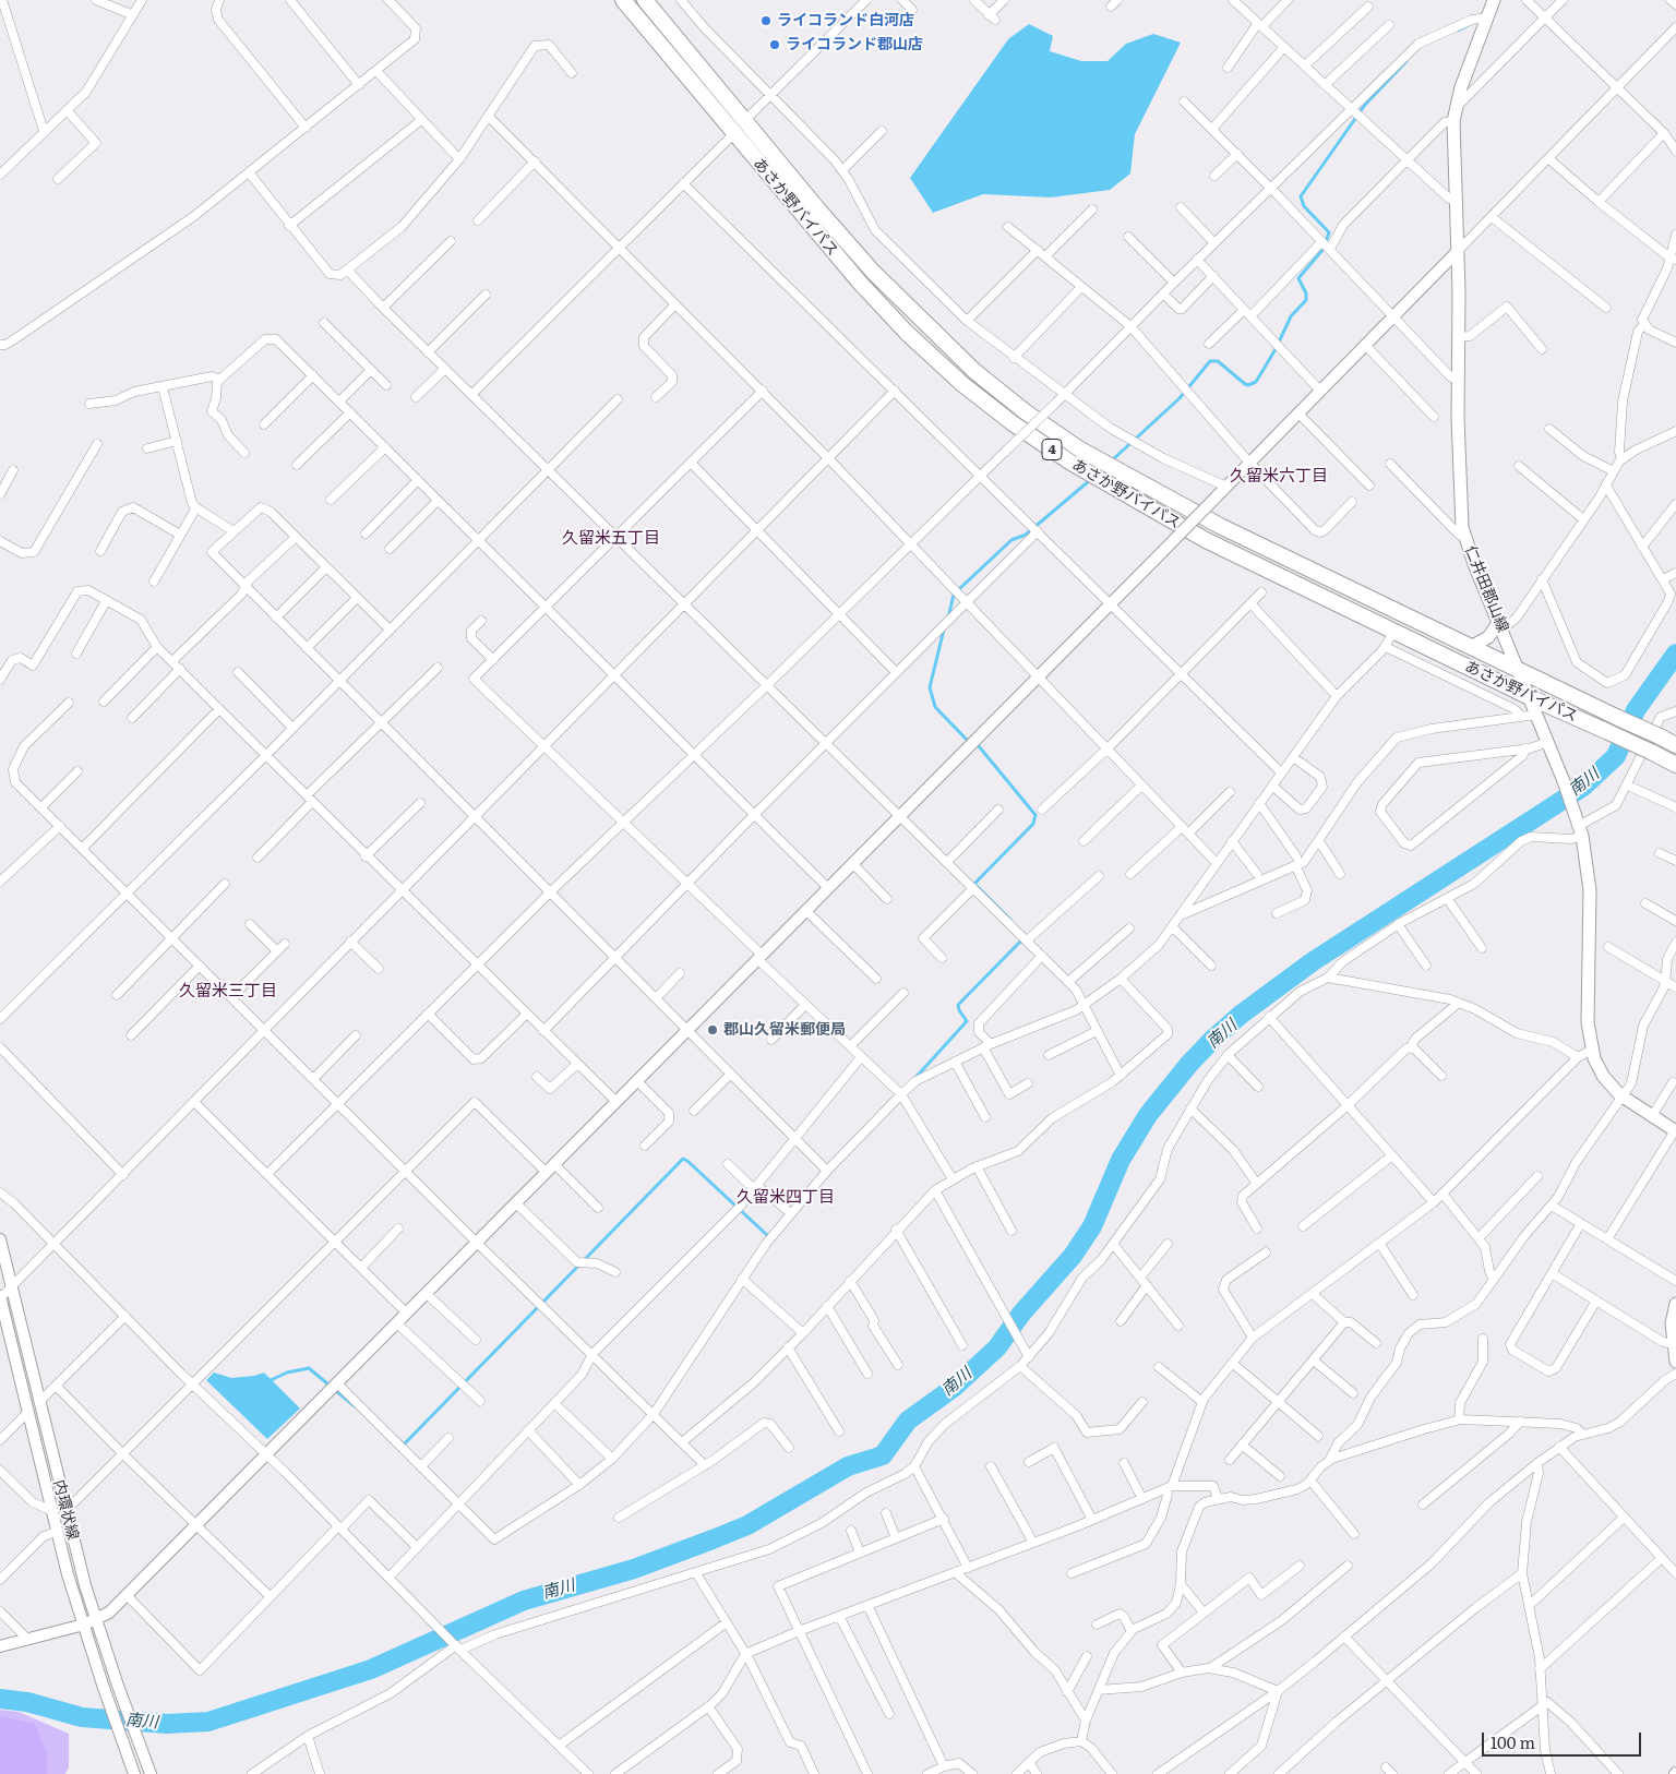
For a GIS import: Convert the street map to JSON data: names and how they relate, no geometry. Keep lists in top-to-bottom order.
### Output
{
  "streets": {
    "highway": ["あさか野バイパス", "4"],
    "main road": ["仁井田郡山線"],
    "street": ["内環状線"]
  },
  "crossings": [
    ["あさか野バイパス", "仁井田郡山線"]
  ],
  "districts": [
    "久留米六丁目",
    "久留米五丁目",
    "久留米三丁目",
    "久留米四丁目"
  ],
  "water": ["南川"],
  "places": ["ライコランド白河店", "ライコランド郡山店", "郡山久留米郵便局"],
  "scale_bar": "100 m"
}
